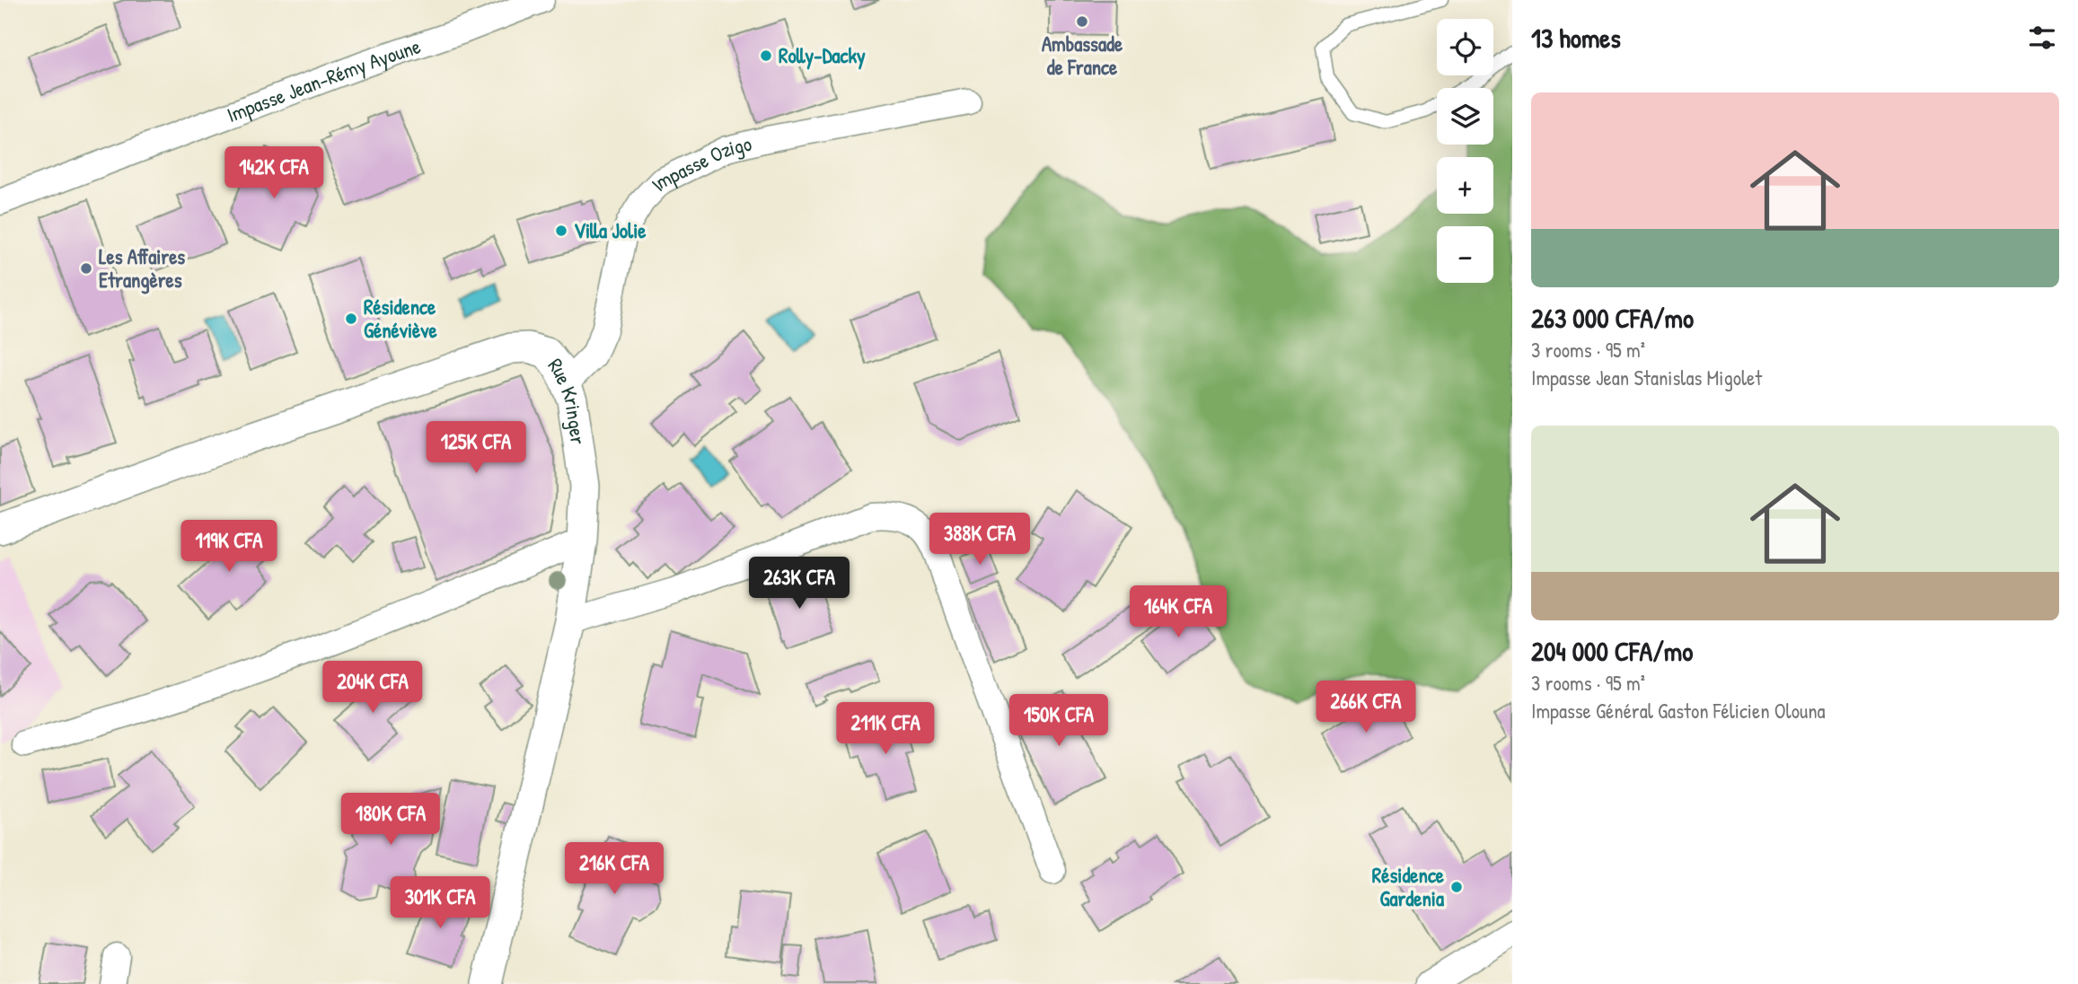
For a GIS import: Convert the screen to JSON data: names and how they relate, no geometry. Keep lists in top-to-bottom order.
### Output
{
  "streets": {
    "street": ["Impasse Jean-Rémy Ayoune", "Impasse Ozigo", "Rue Kringer"]
  },
  "crossings": [
    ["Impasse Ozigo", "Rue Kringer"]
  ],
  "places": [
    "Ambassade de France",
    "Rolly-Dacky",
    "Villa Jolie",
    "Les Affaires Etrangères",
    "Résidence Généviève",
    "Résidence Gardenia"
  ],
  "page": {
    "heading": "13 homes",
    "map_buttons": ["+", "−"],
    "list": [
      {
        "name": "263 000 CFA/mo",
        "note": "3 rooms · 95 m² · Impasse Jean Stanislas Migolet"
      },
      {
        "name": "204 000 CFA/mo",
        "note": "3 rooms · 95 m² · Impasse Général Gaston Félicien Olouna"
      }
    ],
    "price": [
      "142K CFA",
      "125K CFA",
      "388K CFA",
      "119K CFA",
      "263K CFA",
      "164K CFA",
      "204K CFA",
      "266K CFA",
      "150K CFA",
      "211K CFA",
      "180K CFA",
      "216K CFA",
      "301K CFA"
    ]
  }
}
